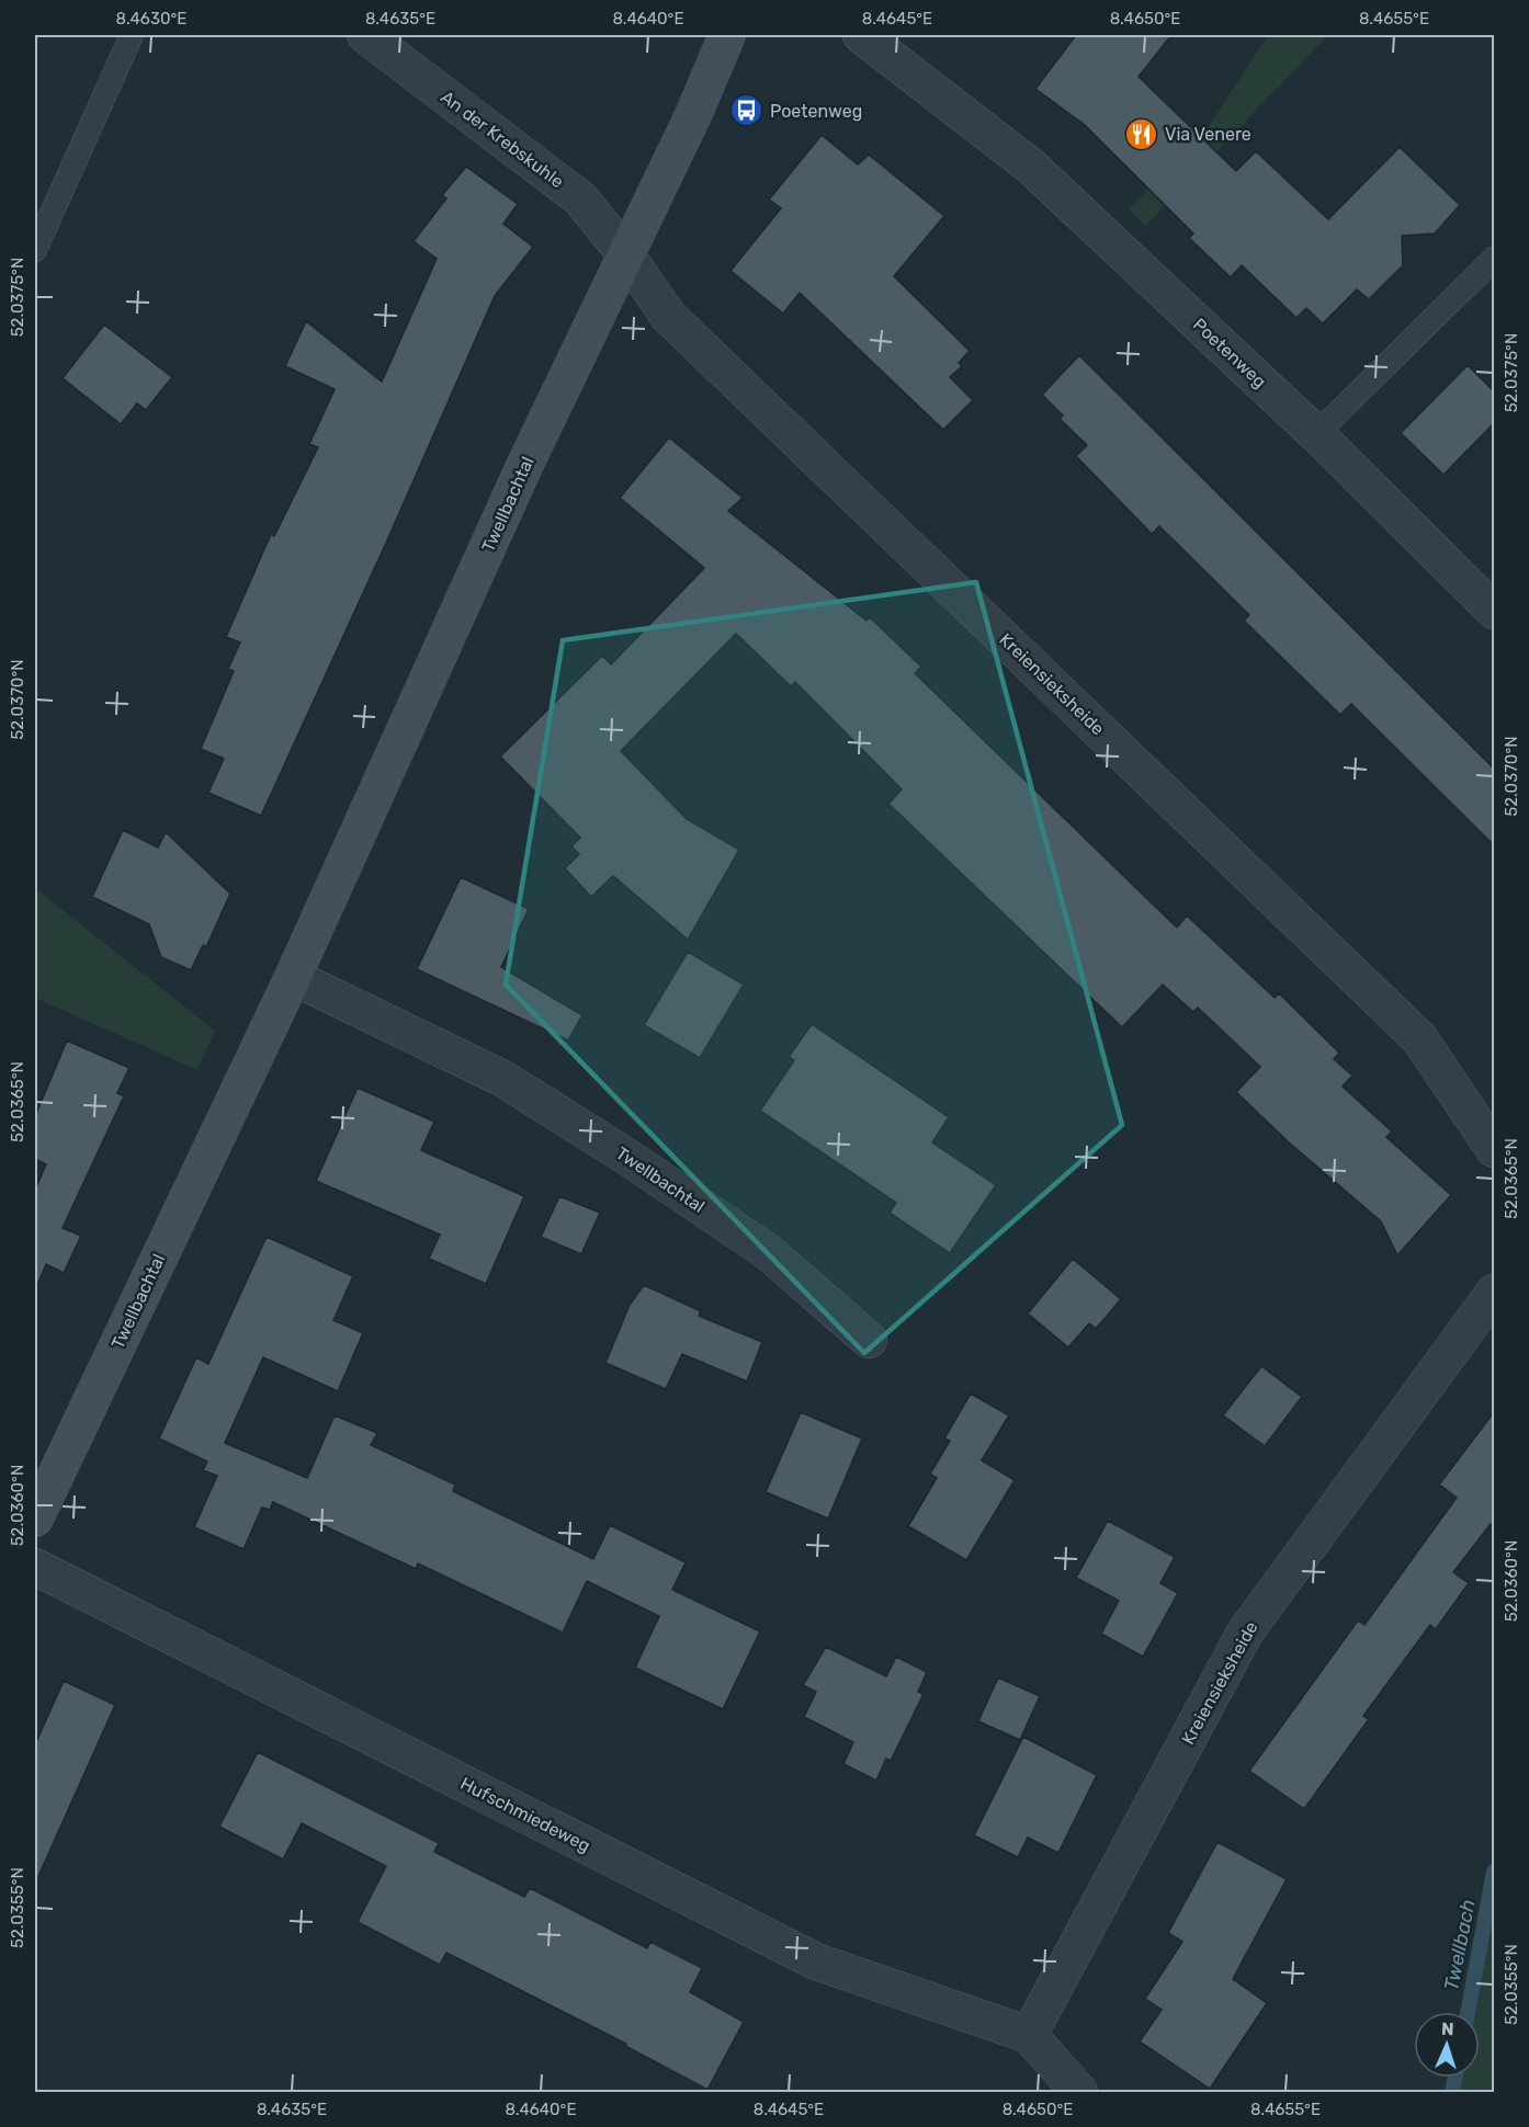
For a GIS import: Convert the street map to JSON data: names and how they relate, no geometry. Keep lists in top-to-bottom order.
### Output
{
  "streets": {
    "street": [
      "An der Krebskuhle",
      "Poetenweg",
      "Twellbachtal",
      "Kreiensieksheide",
      "Hufschmiedeweg"
    ]
  },
  "crossings": [
    ["An der Krebskuhle", "Twellbachtal"],
    ["An der Krebskuhle", "Kreiensieksheide"],
    ["Twellbachtal", "Kreiensieksheide"],
    ["Kreiensieksheide", "Hufschmiedeweg"]
  ],
  "water": ["Twellbach"],
  "places": {
    "bus stop": ["Poetenweg"],
    "restaurant": ["Via Venere"]
  },
  "north": "top",
  "coordinates": [
    "8.4630°E",
    "8.4635°E",
    "8.4640°E",
    "8.4645°E",
    "8.4650°E",
    "8.4655°E",
    "52.0375°N",
    "52.0370°N",
    "52.0365°N",
    "52.0360°N",
    "52.0355°N"
  ]
}
